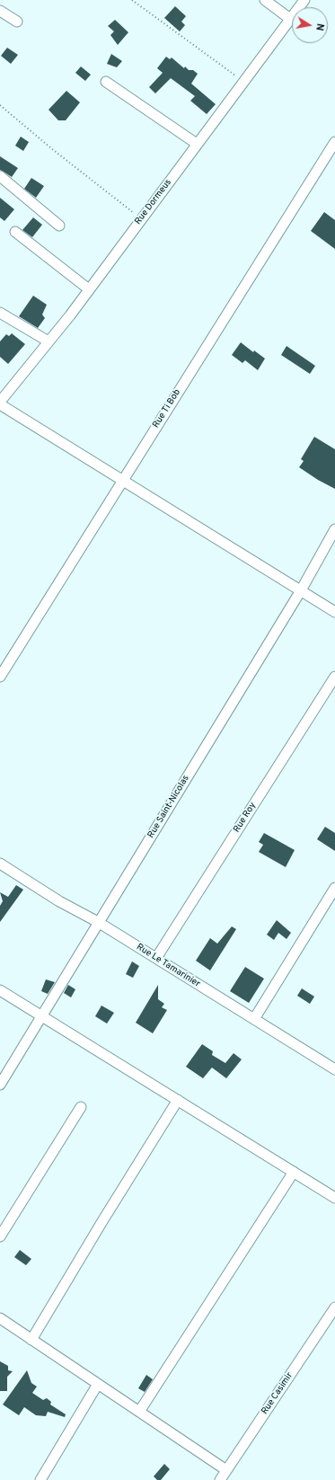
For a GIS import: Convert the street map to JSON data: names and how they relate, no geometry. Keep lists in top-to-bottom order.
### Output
{
  "streets": {
    "street": [
      "Rue Dormeus",
      "Rue Ti Bob",
      "Rue Saint-Nicolas",
      "Rue Roy",
      "Rue Le Tamarinier",
      "Rue Casimir"
    ]
  },
  "crossings": [
    ["Rue Saint-Nicolas", "Rue Le Tamarinier"],
    ["Rue Roy", "Rue Le Tamarinier"]
  ],
  "north": "right"
}
